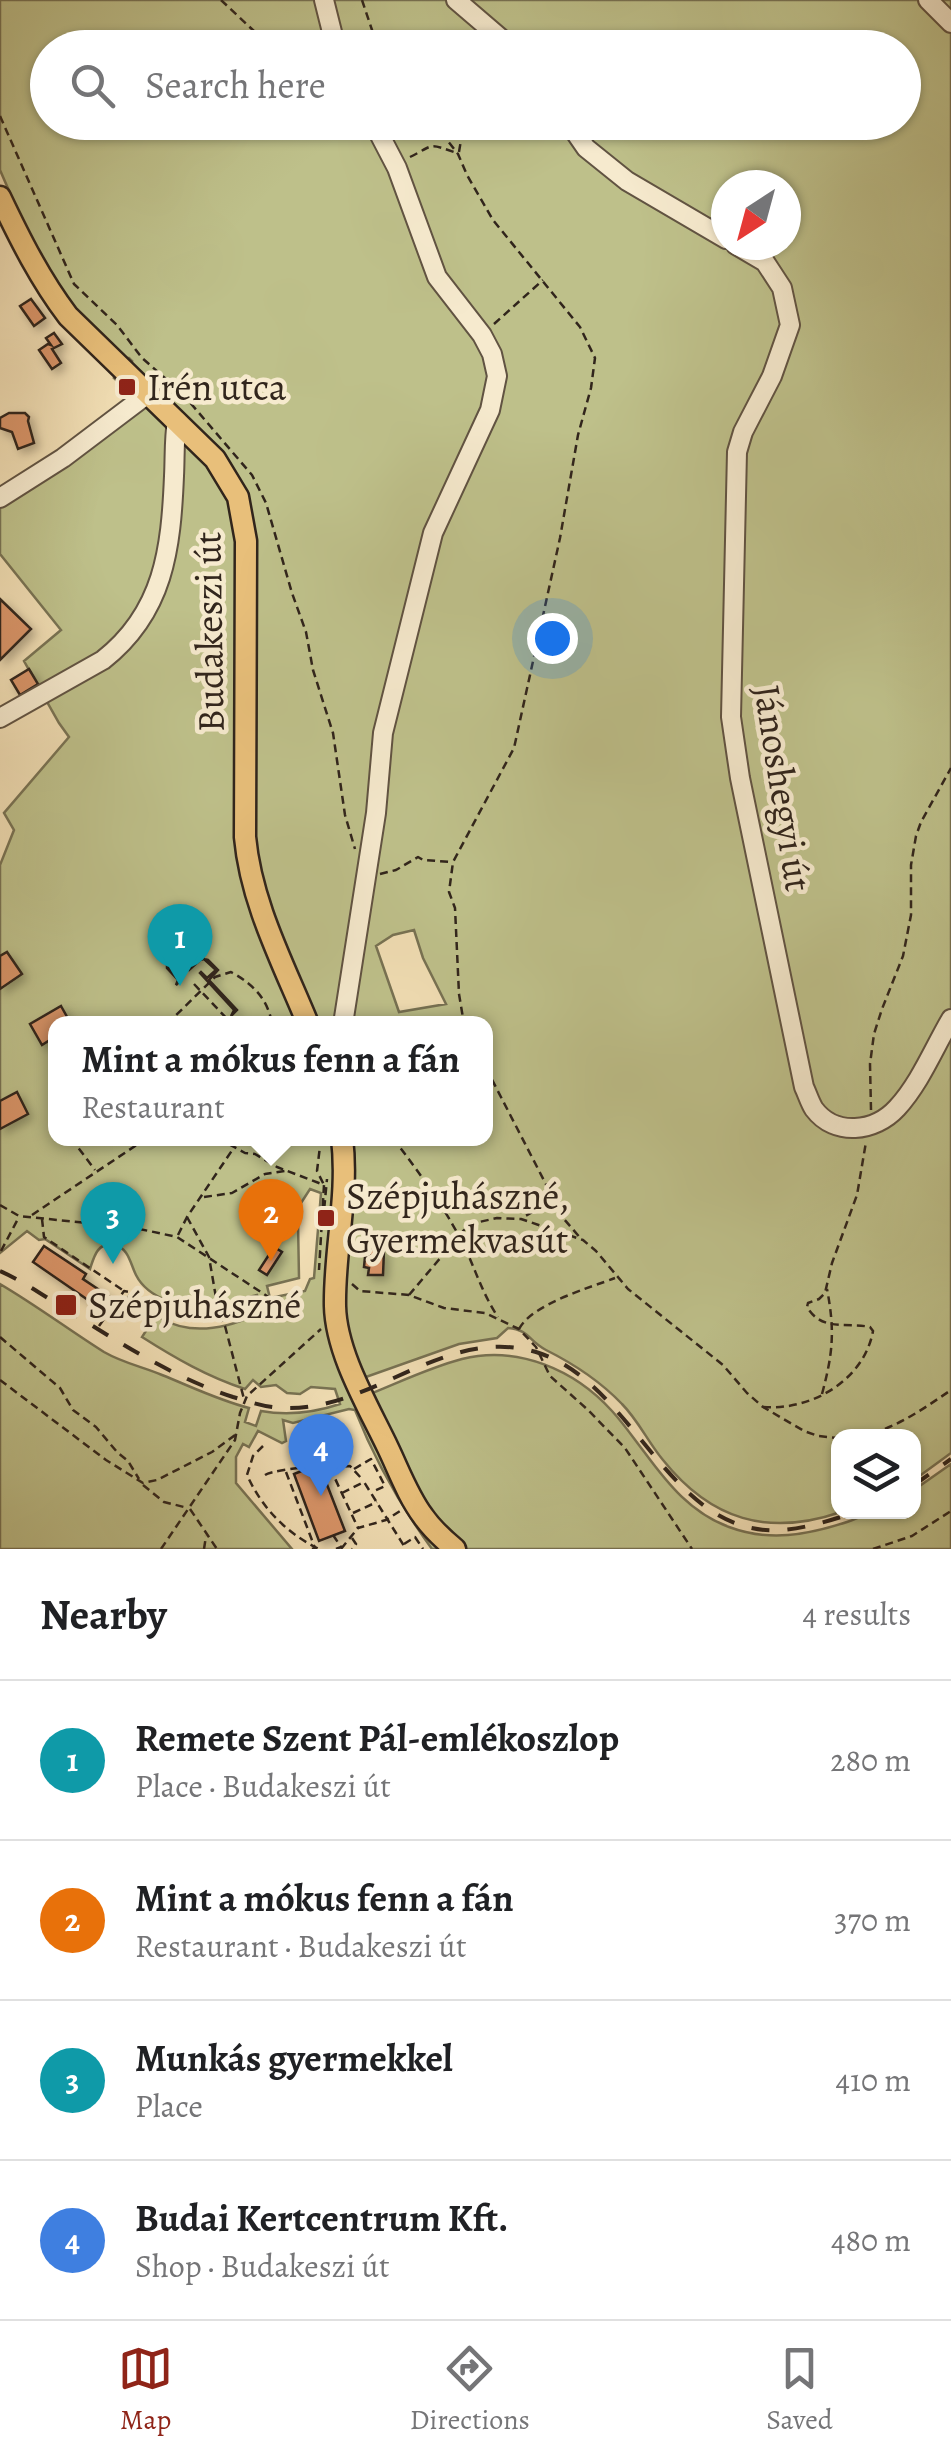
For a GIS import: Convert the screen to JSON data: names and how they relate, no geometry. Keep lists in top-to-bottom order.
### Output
{
  "streets": {
    "main road": ["Budakeszi út"],
    "street": ["Jánoshegyi út"]
  },
  "places": {
    "transit": ["Irén utca", "Szépjuhászné, Gyermekvasút", "Szépjuhászné"]
  },
  "north": "bottom left",
  "page": {
    "search": "Search here",
    "pins": [
      "1",
      "2",
      "3",
      "4"
    ],
    "popup": ["Mint a mókus fenn a fán", "Restaurant"],
    "heading": ["Nearby", "4 results"],
    "list": [
      {
        "mark": "1",
        "name": "Remete Szent Pál-emlékoszlop",
        "note": "Place · Budakeszi út",
        "value": "280 m"
      },
      {
        "mark": "2",
        "name": "Mint a mókus fenn a fán",
        "note": "Restaurant · Budakeszi út",
        "value": "370 m"
      },
      {
        "mark": "3",
        "name": "Munkás gyermekkel",
        "note": "Place",
        "value": "410 m"
      },
      {
        "mark": "4",
        "name": "Budai Kertcentrum Kft.",
        "note": "Shop · Budakeszi út",
        "value": "480 m"
      }
    ],
    "nav": ["Map", "Directions", "Saved"]
  }
}
